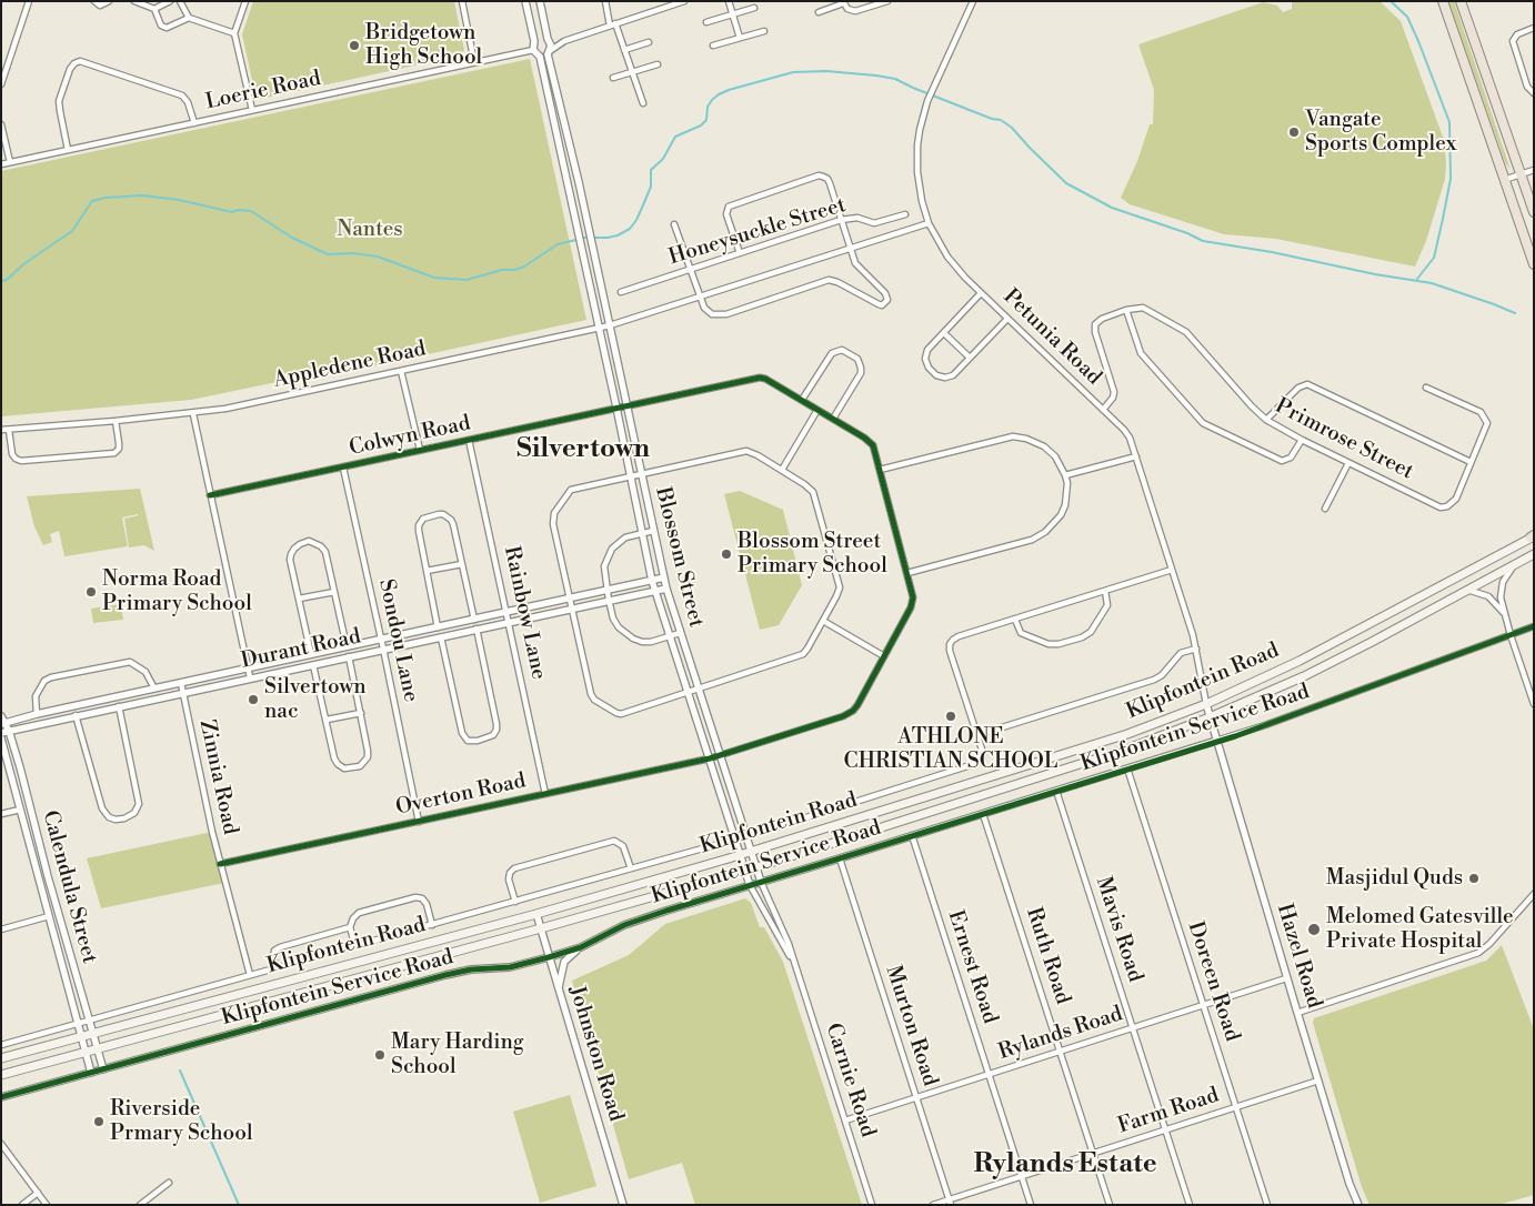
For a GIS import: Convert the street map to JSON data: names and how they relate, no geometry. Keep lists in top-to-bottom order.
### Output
{
  "streets": {
    "main road": ["Klipfontein Road"],
    "street": [
      "Loerie Road",
      "Honeysuckle Street",
      "Petunia Road",
      "Appledene Road",
      "Colwyn Road",
      "Primrose Street",
      "Blossom Street",
      "Rainbow Lane",
      "Sondou Lane",
      "Durant Road",
      "Klipfontein Service Road",
      "Zinnia Road",
      "Overton Road",
      "Calendula Street",
      "Mavis Road",
      "Ruth Road",
      "Hazel Road",
      "Ernest Road",
      "Doreen Road",
      "Murton Road",
      "Rylands Road",
      "Johnston Road",
      "Carnie Road",
      "Farm Road"
    ]
  },
  "crossings": [
    ["Loerie Road", "Blossom Street"],
    ["Petunia Road", "Appledene Road"],
    ["Petunia Road", "Primrose Street"],
    ["Petunia Road", "Klipfontein Road"],
    ["Petunia Road", "Hazel Road"],
    ["Appledene Road", "Blossom Street"],
    ["Colwyn Road", "Blossom Street"],
    ["Colwyn Road", "Rainbow Lane"],
    ["Colwyn Road", "Sondou Lane"],
    ["Colwyn Road", "Overton Road"],
    ["Blossom Street", "Durant Road"],
    ["Blossom Street", "Klipfontein Road"],
    ["Blossom Street", "Overton Road"],
    ["Blossom Street", "Carnie Road"],
    ["Rainbow Lane", "Durant Road"],
    ["Rainbow Lane", "Overton Road"],
    ["Sondou Lane", "Durant Road"],
    ["Sondou Lane", "Overton Road"],
    ["Durant Road", "Zinnia Road"],
    ["Durant Road", "Calendula Street"],
    ["Klipfontein Road", "Calendula Street"],
    ["Klipfontein Road", "Hazel Road"],
    ["Klipfontein Road", "Johnston Road"],
    ["Klipfontein Road", "Carnie Road"],
    ["Klipfontein Service Road", "Calendula Street"],
    ["Klipfontein Service Road", "Mavis Road"],
    ["Klipfontein Service Road", "Ruth Road"],
    ["Klipfontein Service Road", "Hazel Road"],
    ["Klipfontein Service Road", "Ernest Road"],
    ["Klipfontein Service Road", "Doreen Road"],
    ["Klipfontein Service Road", "Murton Road"],
    ["Klipfontein Service Road", "Johnston Road"],
    ["Klipfontein Service Road", "Carnie Road"],
    ["Zinnia Road", "Overton Road"],
    ["Mavis Road", "Rylands Road"],
    ["Mavis Road", "Farm Road"],
    ["Ruth Road", "Rylands Road"],
    ["Ruth Road", "Farm Road"],
    ["Hazel Road", "Rylands Road"],
    ["Hazel Road", "Farm Road"],
    ["Ernest Road", "Rylands Road"],
    ["Ernest Road", "Farm Road"],
    ["Doreen Road", "Rylands Road"],
    ["Doreen Road", "Farm Road"],
    ["Murton Road", "Rylands Road"],
    ["Murton Road", "Farm Road"],
    ["Rylands Road", "Carnie Road"]
  ],
  "districts": ["Silvertown", "Rylands Estate"],
  "parks": ["Nantes"],
  "places": [
    "Bridgetown High School",
    "Vangate Sports Complex",
    "Blossom Street Primary School",
    "Norma Road Primary School",
    "Silvertown nac",
    "ATHLONE CHRISTIAN SCHOOL",
    "Masjidul Quds",
    "Melomed Gatesville Private Hospital",
    "Mary Harding School",
    "Riverside Prmary School"
  ]
}
